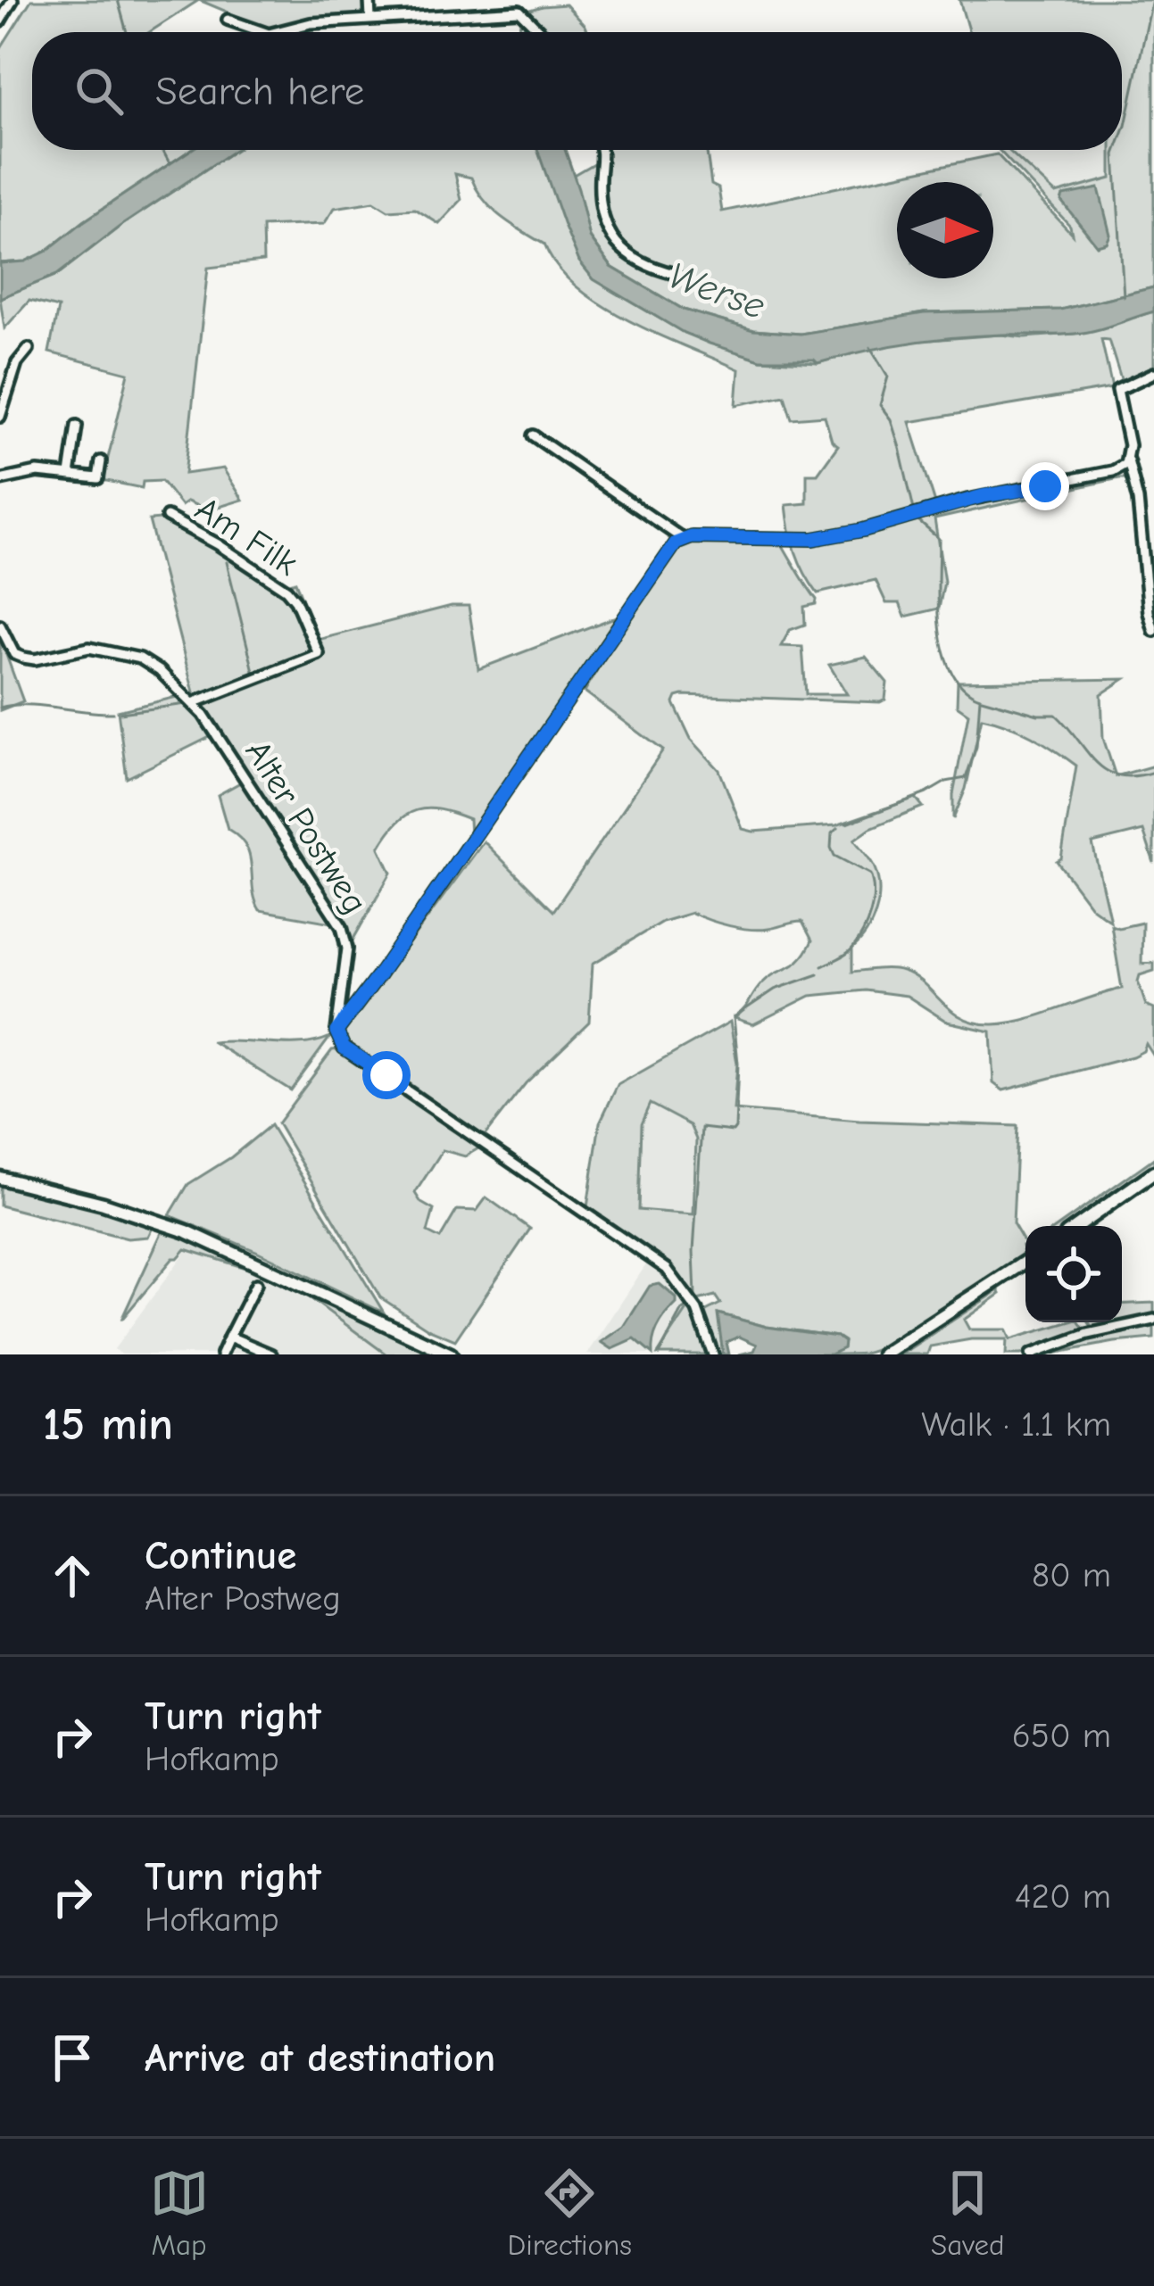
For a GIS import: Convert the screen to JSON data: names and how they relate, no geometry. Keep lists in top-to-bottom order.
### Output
{
  "streets": {
    "street": ["Am Filk", "Alter Postweg"]
  },
  "crossings": [
    ["Am Filk", "Alter Postweg"]
  ],
  "water": ["Werse"],
  "north": "right",
  "page": {
    "search": "Search here",
    "heading": ["15 min", "Walk · 1.1 km"],
    "list": [
      ["Continue", "Alter Postweg", "80 m"],
      ["Turn right", "Hofkamp", "650 m"],
      ["Turn right", "Hofkamp", "420 m"],
      "Arrive at destination"
    ],
    "nav": ["Map", "Directions", "Saved"]
  }
}
